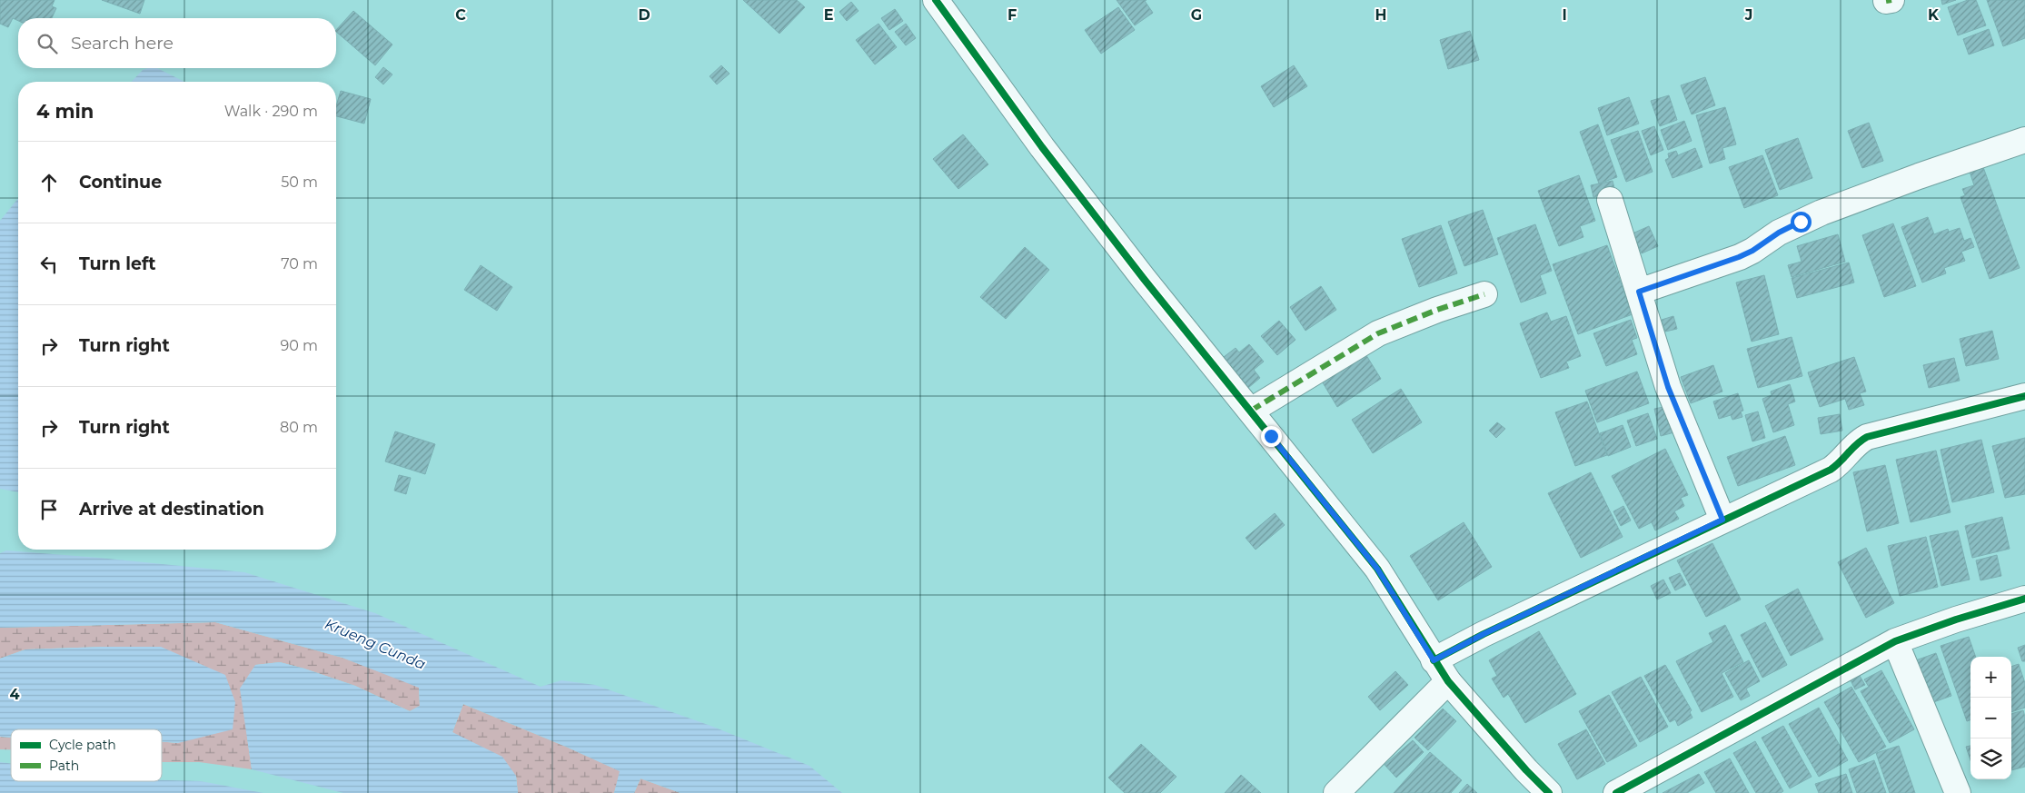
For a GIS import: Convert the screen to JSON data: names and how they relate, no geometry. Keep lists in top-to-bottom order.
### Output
{
  "water": ["Krueng Cunda"],
  "legend": ["Cycle path", "Path"],
  "page": {
    "search": "Search here",
    "heading": ["4 min", "Walk · 290 m"],
    "list": [
      ["Continue", "50 m"],
      ["Turn left", "70 m"],
      ["Turn right", "90 m"],
      ["Turn right", "80 m"],
      "Arrive at destination"
    ],
    "map_buttons": ["+", "−"]
  },
  "grid": {
    "columns": [
      "C",
      "D",
      "E",
      "F",
      "G",
      "H",
      "I",
      "J",
      "K"
    ],
    "rows": ["4"]
  }
}
